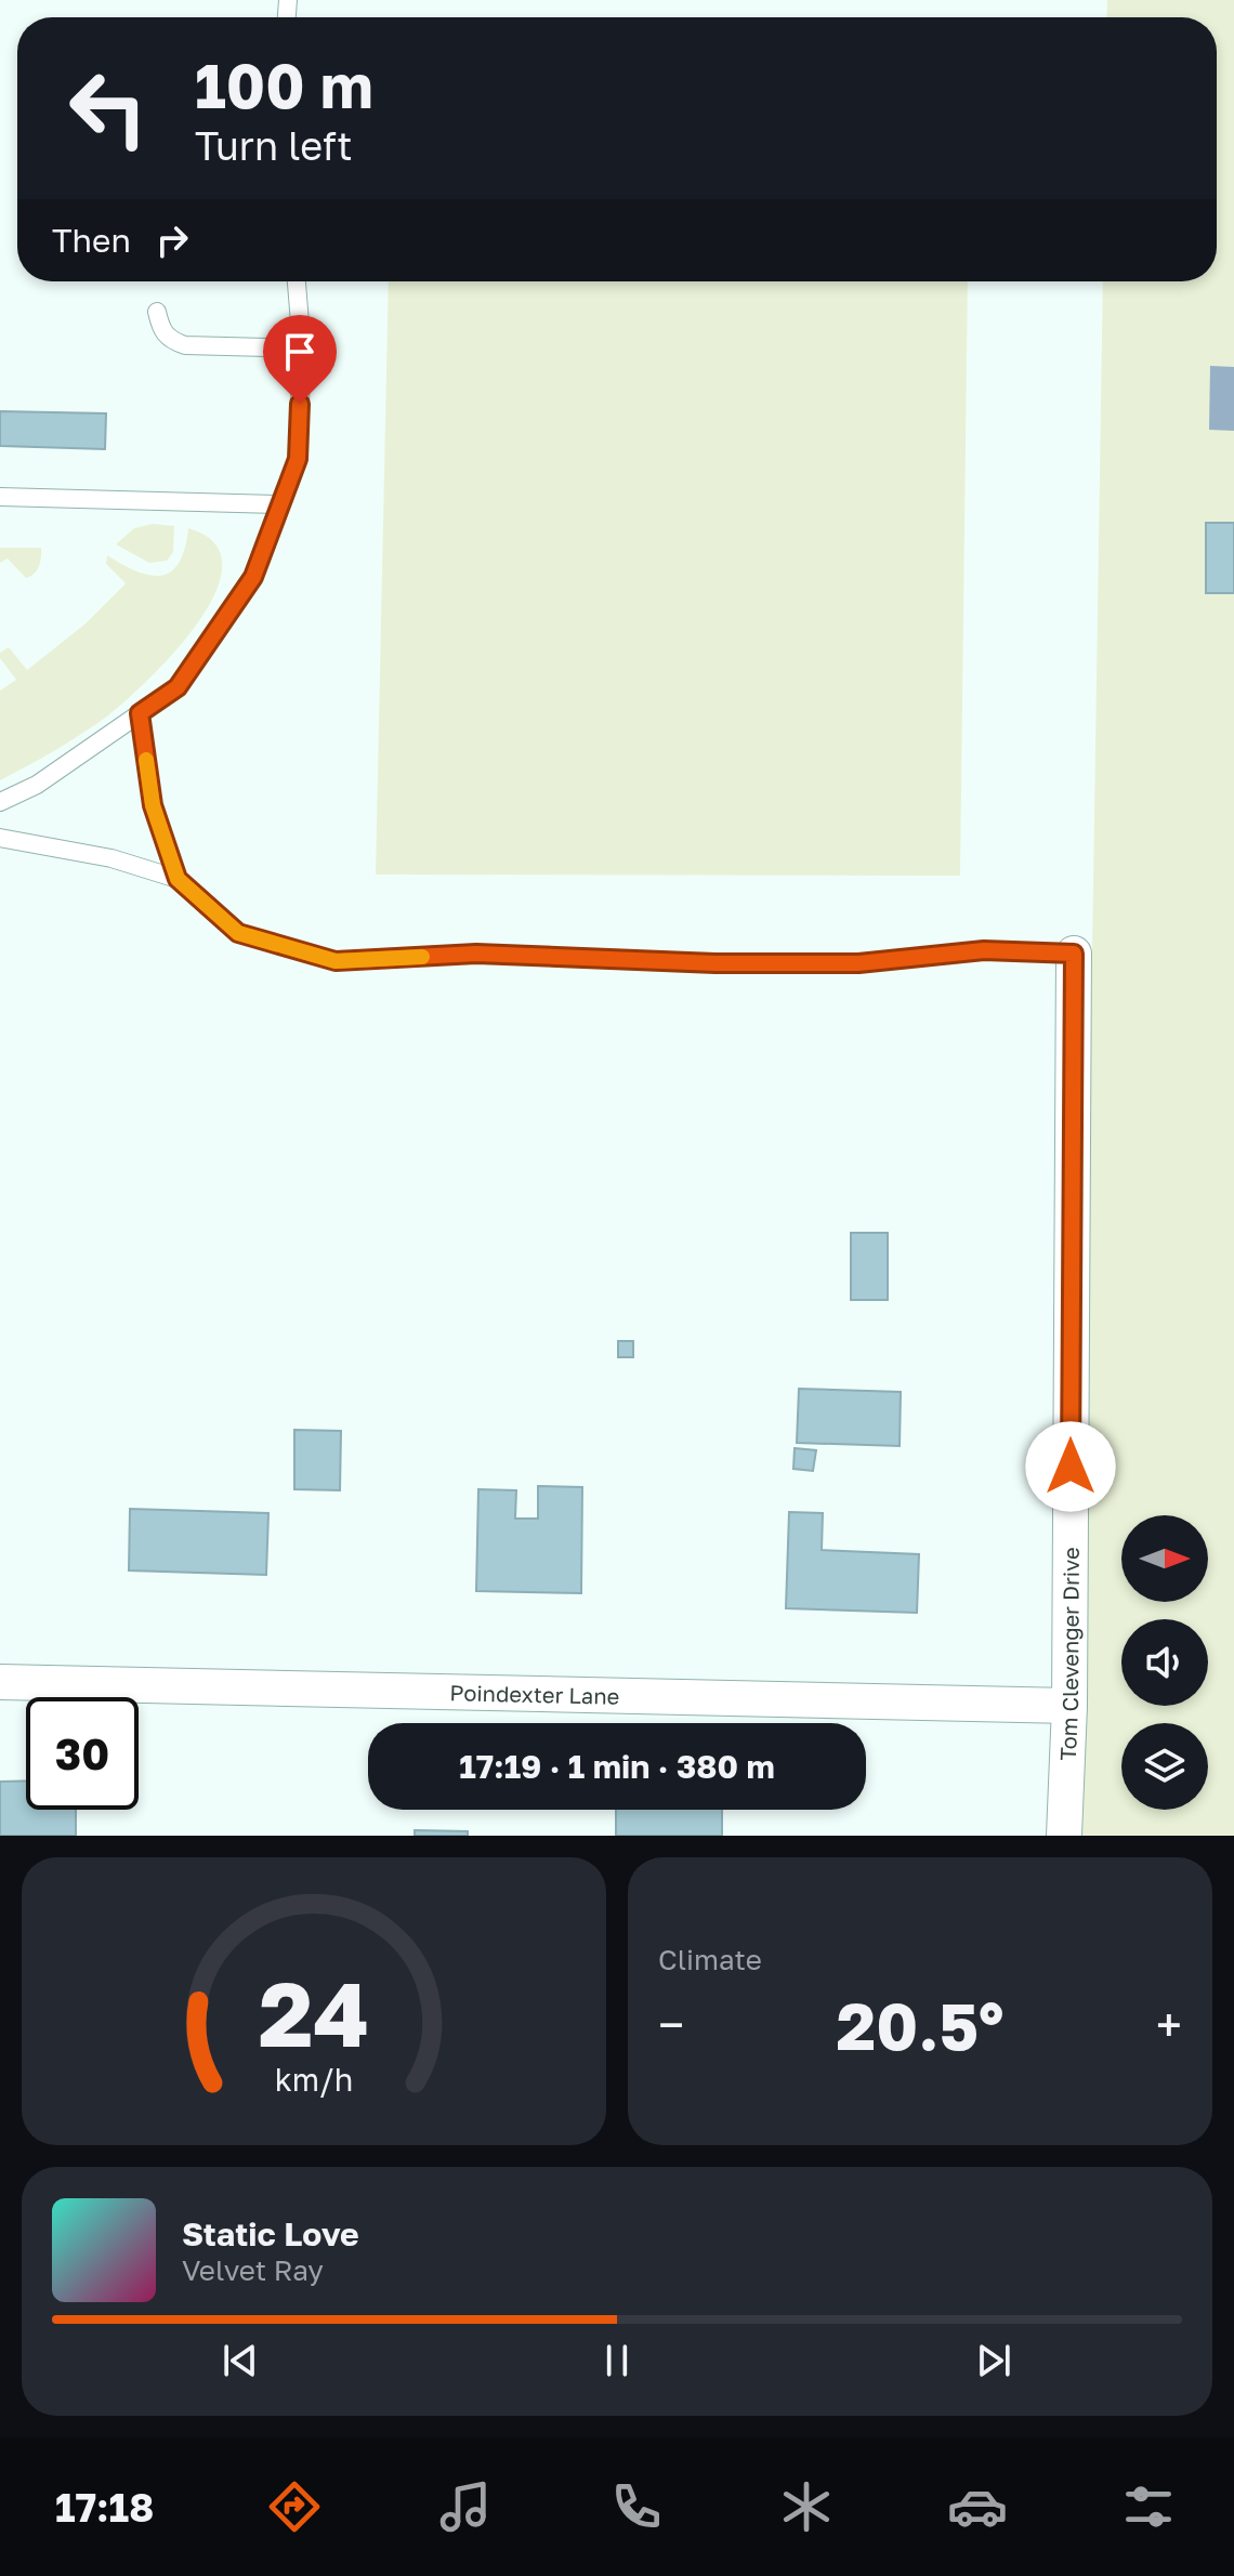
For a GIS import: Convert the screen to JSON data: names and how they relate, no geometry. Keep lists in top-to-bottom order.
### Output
{
  "streets": {
    "street": ["Tom Clevenger Drive", "Poindexter Lane"]
  },
  "crossings": [
    ["Tom Clevenger Drive", "Poindexter Lane"]
  ],
  "north": "right",
  "page": {
    "turn": ["100 m", "Turn left"],
    "then": "Then",
    "limit": "30",
    "trip": "17:19 · 1 min · 380 m",
    "tile": "Climate",
    "heat": ["−", "20.5°", "+"],
    "song": ["Static Love", "Velvet Ray"],
    "tabs": "17:18",
    "gauge": ["24", "km/h"]
  }
}
